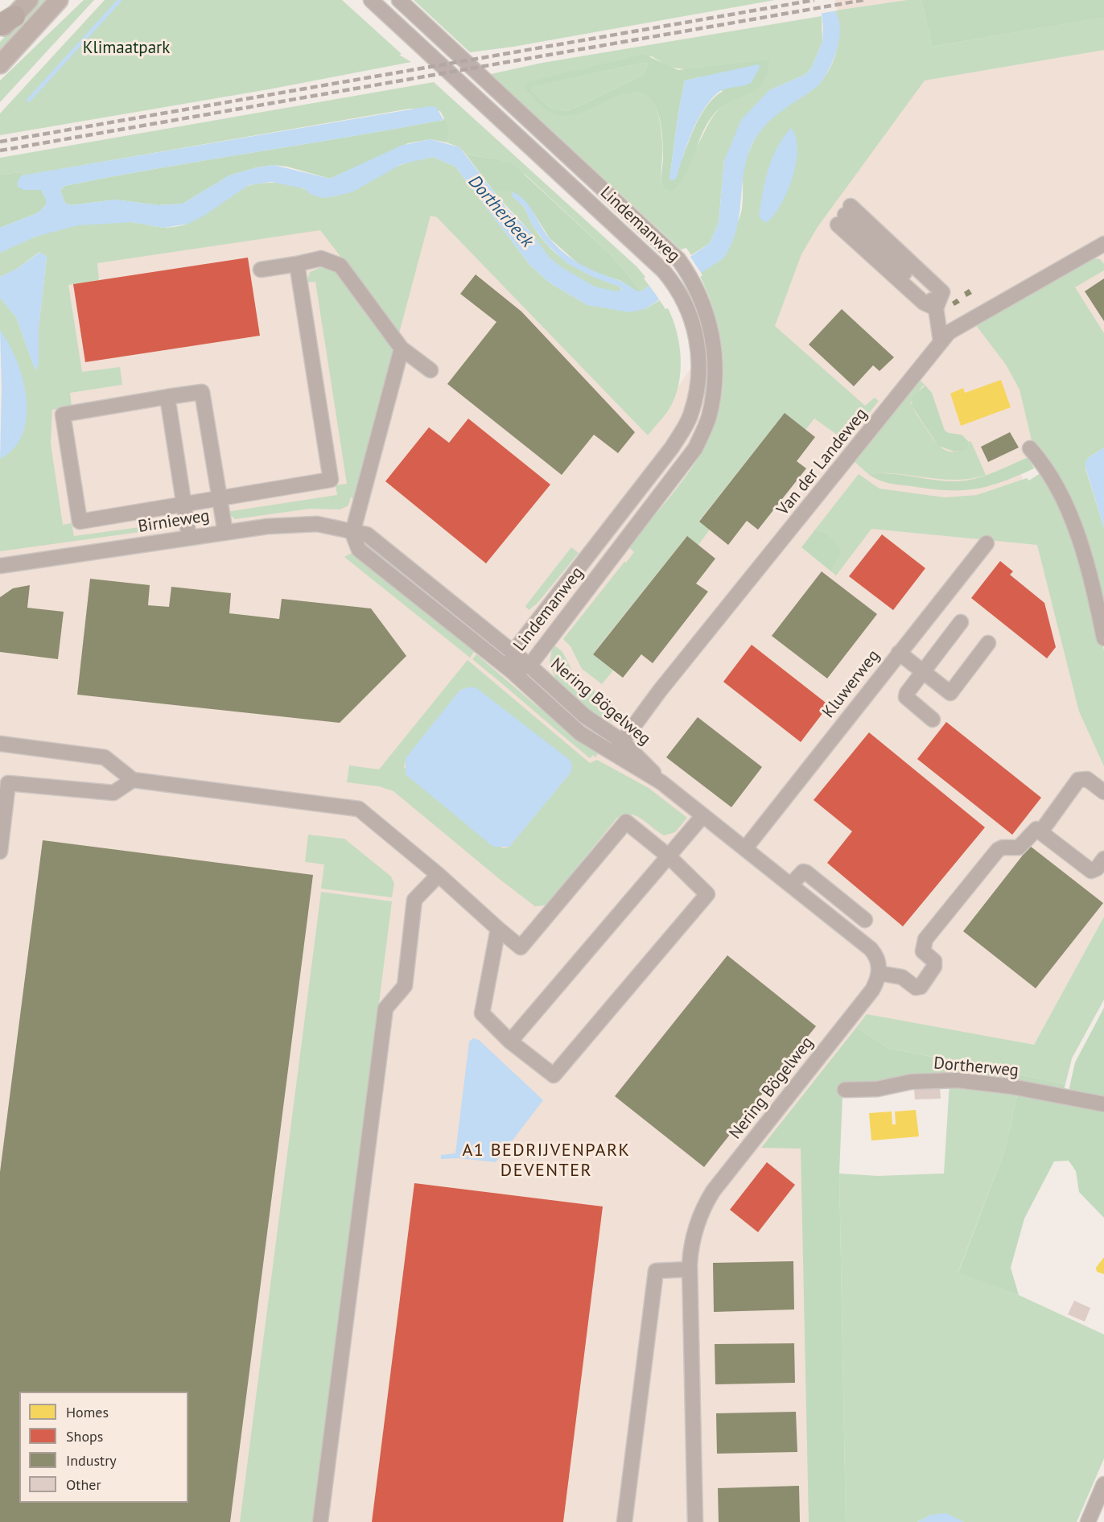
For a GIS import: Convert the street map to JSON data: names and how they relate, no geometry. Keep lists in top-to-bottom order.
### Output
{
  "streets": {
    "street": [
      "Lindemanweg",
      "Van der Landeweg",
      "Birnieweg",
      "Kluwerweg",
      "Nering Bögelweg",
      "Dortherweg"
    ]
  },
  "crossings": [
    ["Lindemanweg", "Birnieweg"],
    ["Lindemanweg", "Nering Bögelweg"],
    ["Van der Landeweg", "Nering Bögelweg"],
    ["Birnieweg", "Nering Bögelweg"],
    ["Kluwerweg", "Nering Bögelweg"]
  ],
  "districts": ["A1 BEDRIJVENPARK DEVENTER"],
  "water": ["Dortherbeek"],
  "parks": ["Klimaatpark"],
  "legend": [
    "Homes",
    "Shops",
    "Industry",
    "Other"
  ]
}
